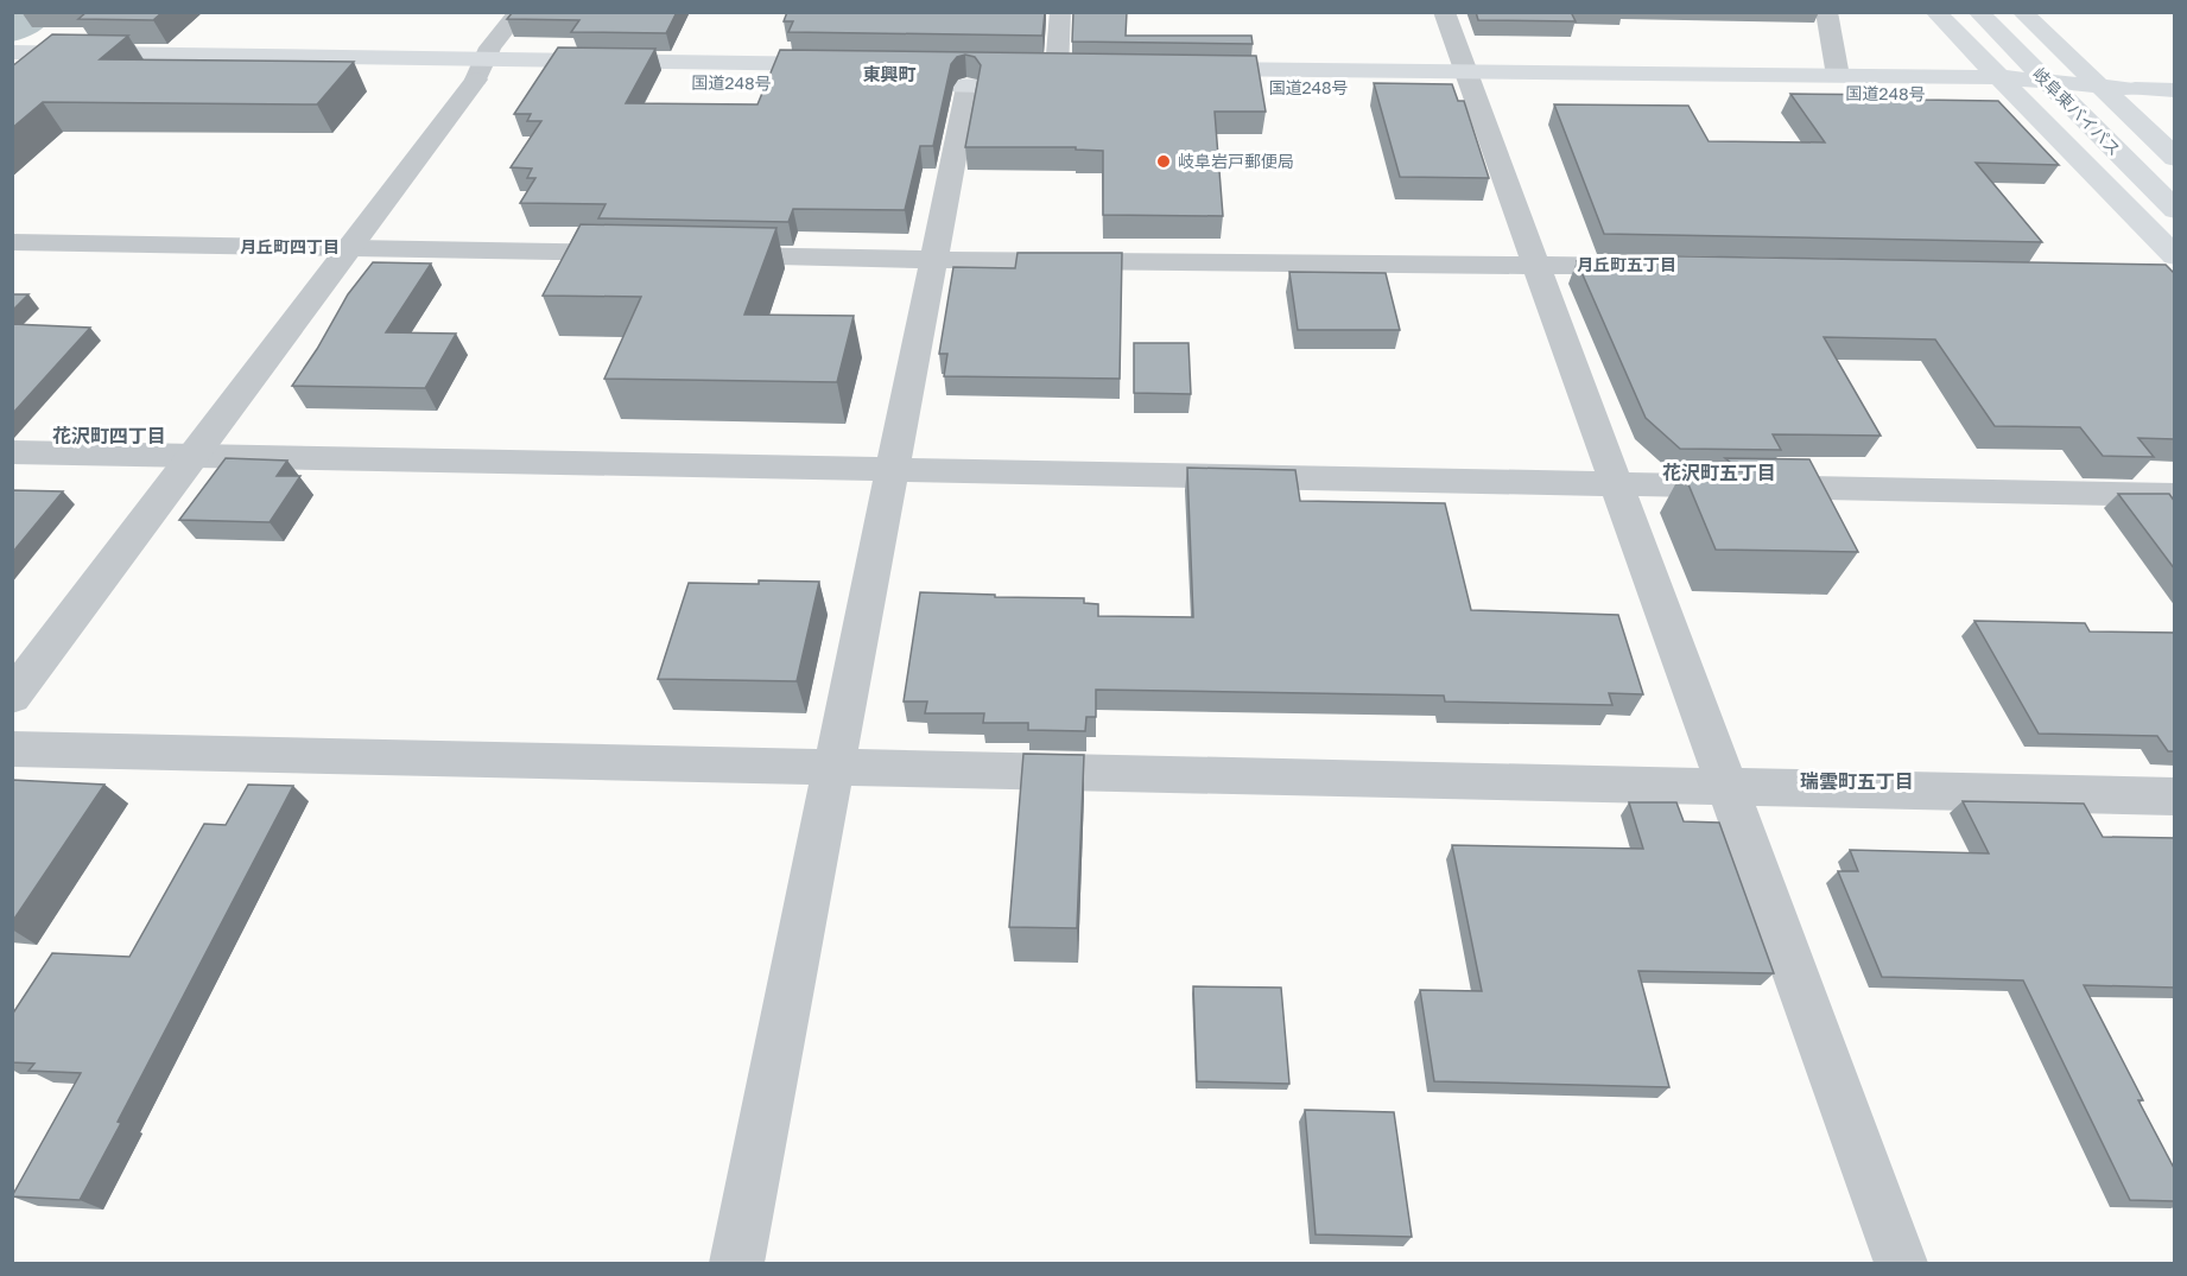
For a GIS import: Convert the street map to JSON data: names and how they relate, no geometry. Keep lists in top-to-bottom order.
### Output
{
  "streets": {
    "main road": ["国道248号", "岐阜東バイパス"]
  },
  "districts": [
    "東興町",
    "月丘町四丁目",
    "月丘町五丁目",
    "花沢町四丁目",
    "花沢町五丁目",
    "瑞雲町五丁目"
  ],
  "places": ["岐阜岩戸郵便局"]
}
